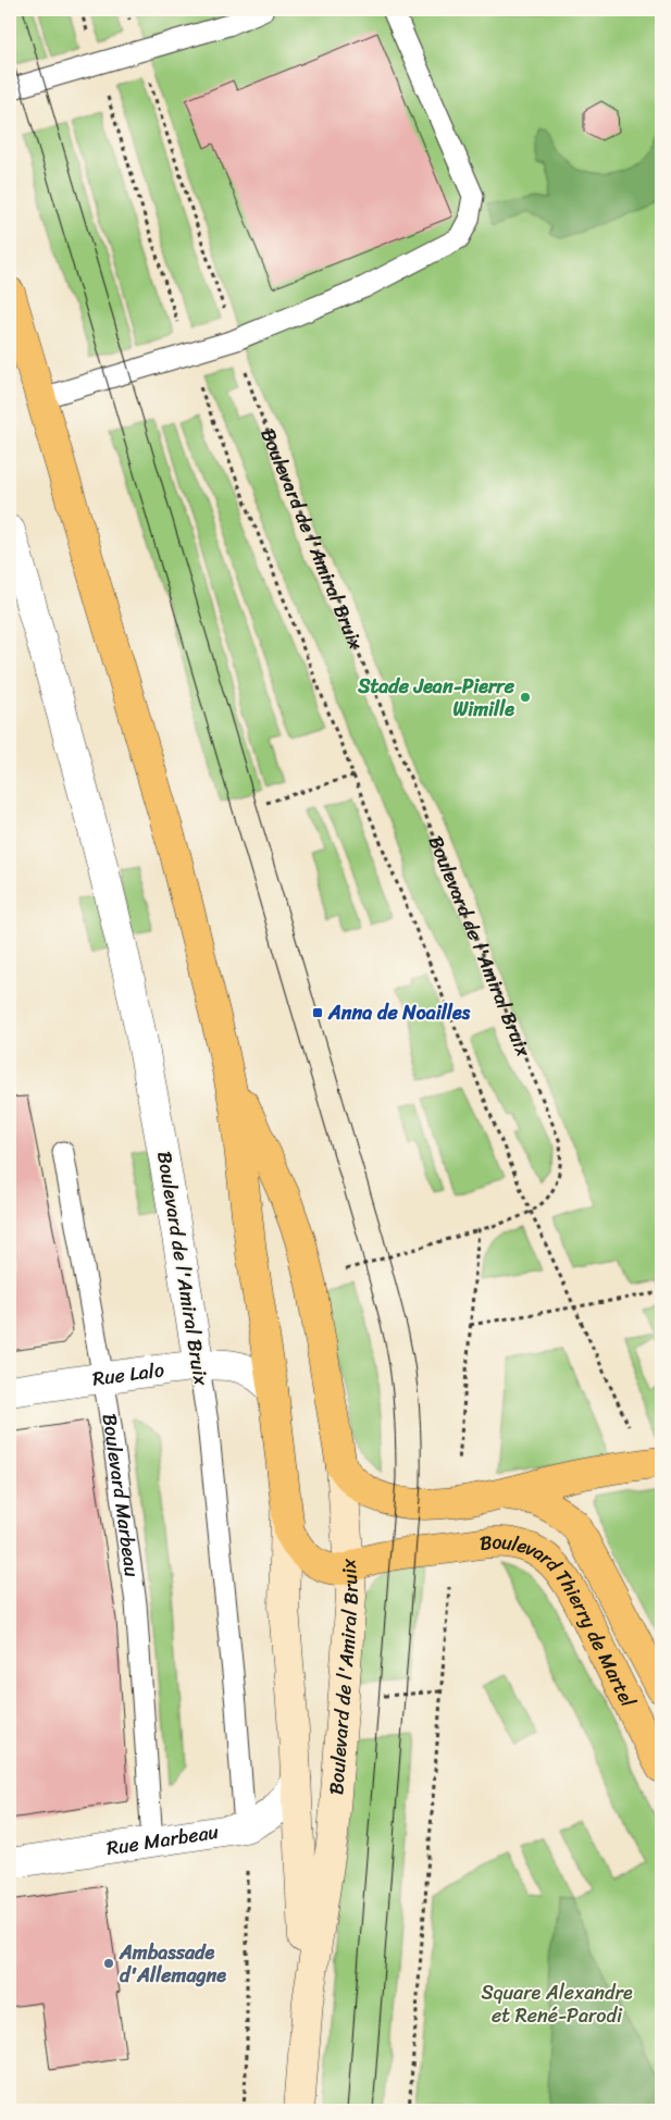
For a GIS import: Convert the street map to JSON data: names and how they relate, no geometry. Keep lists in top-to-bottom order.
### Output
{
  "streets": {
    "main road": ["Boulevard de l'Amiral Bruix", "Boulevard Thierry de Martel"],
    "street": ["Rue Lalo", "Rue Marbeau"],
    "lane": ["Boulevard Marbeau"]
  },
  "crossings": [
    ["Boulevard de l'Amiral Bruix", "Rue Lalo"],
    ["Boulevard de l'Amiral Bruix", "Boulevard Thierry de Martel"],
    ["Boulevard de l'Amiral Bruix", "Rue Marbeau"],
    ["Rue Lalo", "Boulevard Marbeau"],
    ["Boulevard Marbeau", "Rue Marbeau"]
  ],
  "parks": ["Square Alexandre et René-Parodi"],
  "places": {
    "other": ["Stade Jean-Pierre Wimille", "Ambassade d'Allemagne"],
    "transit": ["Anna de Noailles"]
  }
}
